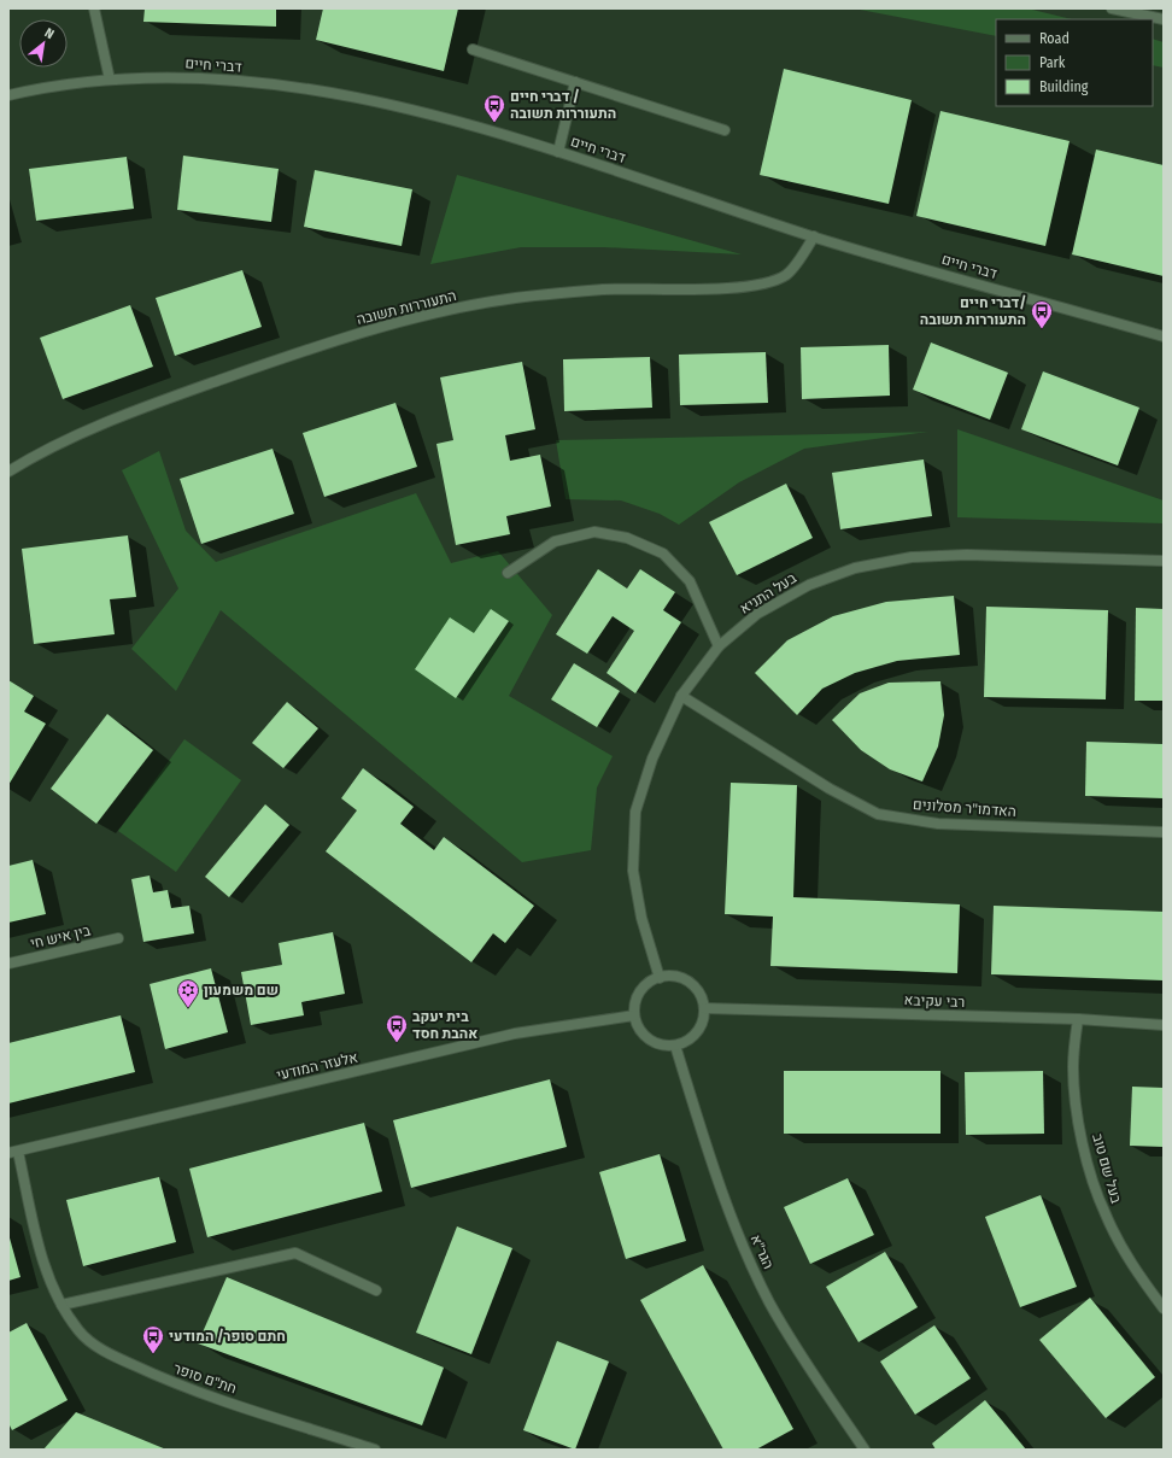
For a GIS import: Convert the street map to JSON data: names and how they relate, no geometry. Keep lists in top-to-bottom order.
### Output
{
  "streets": {
    "street": [
      "דברי חיים",
      "התעוררות תשובה",
      "בעל התניא",
      "האדמו\"ר מסלונים",
      "בין איש חי",
      "רבי עקיבא",
      "אלעזר המודעי",
      "בעל שם טוב",
      "הגר\"א",
      "חת\"ם סופר"
    ]
  },
  "crossings": [
    ["דברי חיים", "התעוררות תשובה"],
    ["בעל התניא", "האדמו\"ר מסלונים"],
    ["בעל התניא", "רבי עקיבא"],
    ["בעל התניא", "אלעזר המודעי"],
    ["בעל התניא", "הגר\"א"],
    ["רבי עקיבא", "אלעזר המודעי"],
    ["רבי עקיבא", "בעל שם טוב"],
    ["רבי עקיבא", "הגר\"א"],
    ["אלעזר המודעי", "הגר\"א"],
    ["אלעזר המודעי", "חת\"ם סופר"]
  ],
  "places": {
    "bus stop": [
      "דברי חיים / התעוררות תשובה",
      "דברי חיים/ התעוררות תשובה",
      "בית יעקב אהבת חסד",
      "חתם סופר/ המודעי"
    ],
    "synagogue": ["שם משמעון"]
  },
  "legend": ["Road", "Park", "Building"],
  "north": "top right"
}
